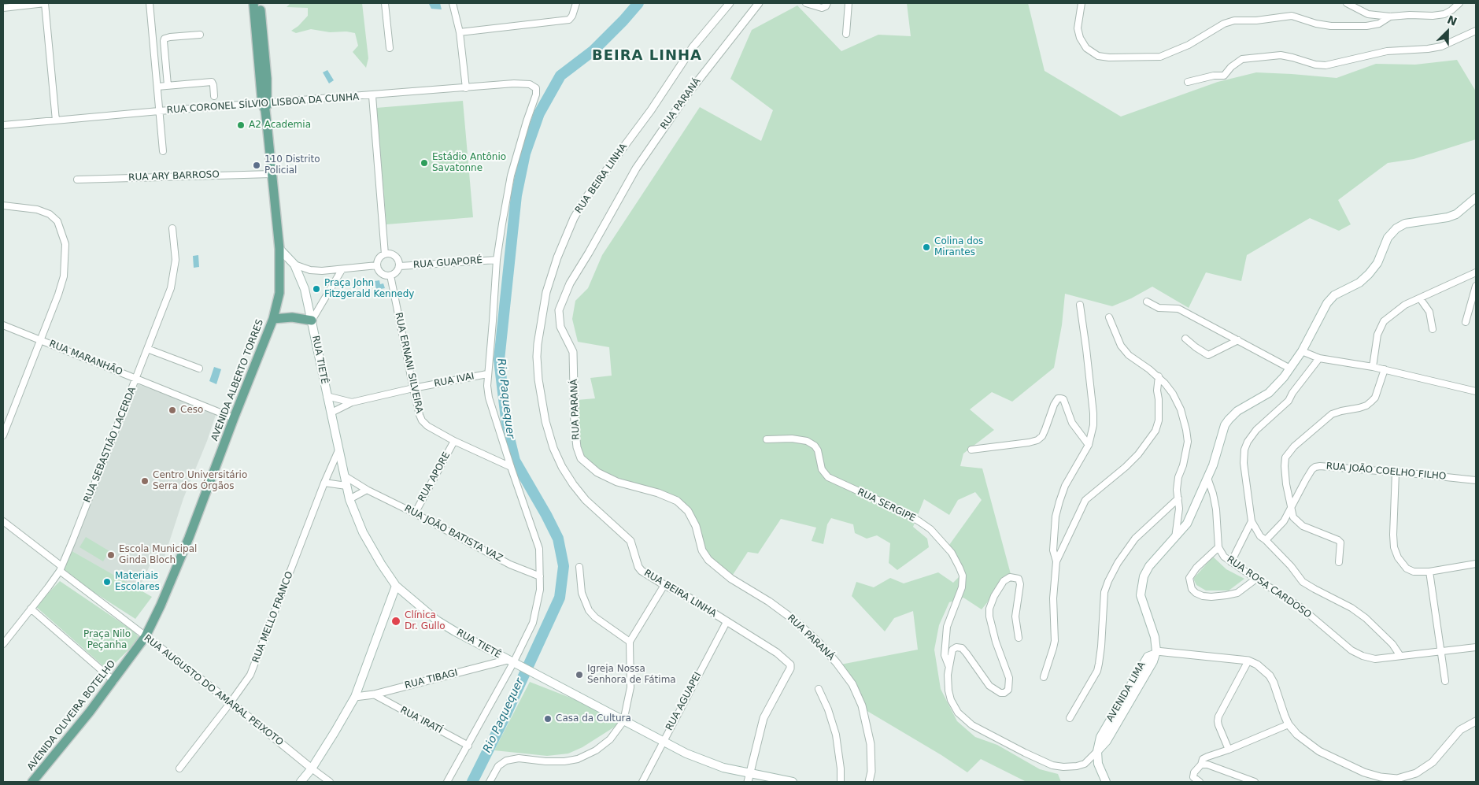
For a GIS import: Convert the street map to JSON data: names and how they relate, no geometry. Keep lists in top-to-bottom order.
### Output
{
  "streets": {
    "main road": [
      "RUA TIETÊ",
      "AVENIDA ALBERTO TORRES",
      "AVENIDA LIMA",
      "AVENIDA OLIVEIRA BOTELHO"
    ],
    "street": [
      "RUA CORONEL SÍLVIO LISBOA DA CUNHA",
      "RUA PARANÁ",
      "RUA ARY BARROSO",
      "RUA BEIRA LINHA",
      "RUA GUAPORÉ",
      "RUA MARANHÃO",
      "RUA ERNANI SILVEIRA",
      "RUA IVAI",
      "RUA SEBASTIÃO LACERDA",
      "RUA JOÃO COELHO FILHO",
      "RUA APORE",
      "RUA SERGIPE",
      "RUA JOÃO BATISTA VAZ",
      "RUA ROSA CARDOSO",
      "RUA MELLO FRANCO",
      "RUA TIBAGI",
      "RUA AUGUSTO DO AMARAL PEIXOTO",
      "RUA AGUAPEI",
      "RUA IRATÍ"
    ]
  },
  "crossings": [
    ["RUA CORONEL SÍLVIO LISBOA DA CUNHA", "RUA GUAPORÉ"],
    ["RUA CORONEL SÍLVIO LISBOA DA CUNHA", "AVENIDA ALBERTO TORRES"],
    ["RUA ARY BARROSO", "AVENIDA ALBERTO TORRES"],
    ["RUA BEIRA LINHA", "RUA TIETÊ"],
    ["RUA BEIRA LINHA", "RUA AGUAPEI"],
    ["RUA GUAPORÉ", "RUA ERNANI SILVEIRA"],
    ["RUA MARANHÃO", "AVENIDA ALBERTO TORRES"],
    ["RUA MARANHÃO", "RUA SEBASTIÃO LACERDA"],
    ["RUA TIETÊ", "AVENIDA ALBERTO TORRES"],
    ["RUA TIETÊ", "RUA IVAI"],
    ["RUA TIETÊ", "RUA JOÃO BATISTA VAZ"],
    ["RUA TIETÊ", "RUA MELLO FRANCO"],
    ["RUA TIETÊ", "RUA TIBAGI"],
    ["RUA TIETÊ", "RUA AGUAPEI"],
    ["RUA ERNANI SILVEIRA", "RUA IVAI"],
    ["RUA ERNANI SILVEIRA", "RUA APORE"],
    ["AVENIDA ALBERTO TORRES", "RUA AUGUSTO DO AMARAL PEIXOTO"],
    ["AVENIDA ALBERTO TORRES", "AVENIDA OLIVEIRA BOTELHO"],
    ["RUA SEBASTIÃO LACERDA", "RUA AUGUSTO DO AMARAL PEIXOTO"],
    ["RUA APORE", "RUA JOÃO BATISTA VAZ"],
    ["RUA SERGIPE", "AVENIDA LIMA"],
    ["RUA MELLO FRANCO", "RUA AUGUSTO DO AMARAL PEIXOTO"],
    ["RUA TIBAGI", "RUA IRATÍ"],
    ["RUA AUGUSTO DO AMARAL PEIXOTO", "AVENIDA OLIVEIRA BOTELHO"]
  ],
  "districts": ["BEIRA LINHA"],
  "water": ["Rio Paquequer"],
  "parks": ["Praça Nilo Peçanha"],
  "places": [
    "A2 Academia",
    "Estádio Antônio Savatonne",
    "110 Distrito Policial",
    "Colina dos Mirantes",
    "Praça John Fitzgerald Kennedy",
    "Ceso",
    "Centro Universitário Serra dos Órgãos",
    "Escola Municipal Ginda Bloch",
    "Materiais Escolares",
    "Clínica Dr. Gullo",
    "Igreja Nossa Senhora de Fátima",
    "Casa da Cultura"
  ],
  "north": "top right"
}
